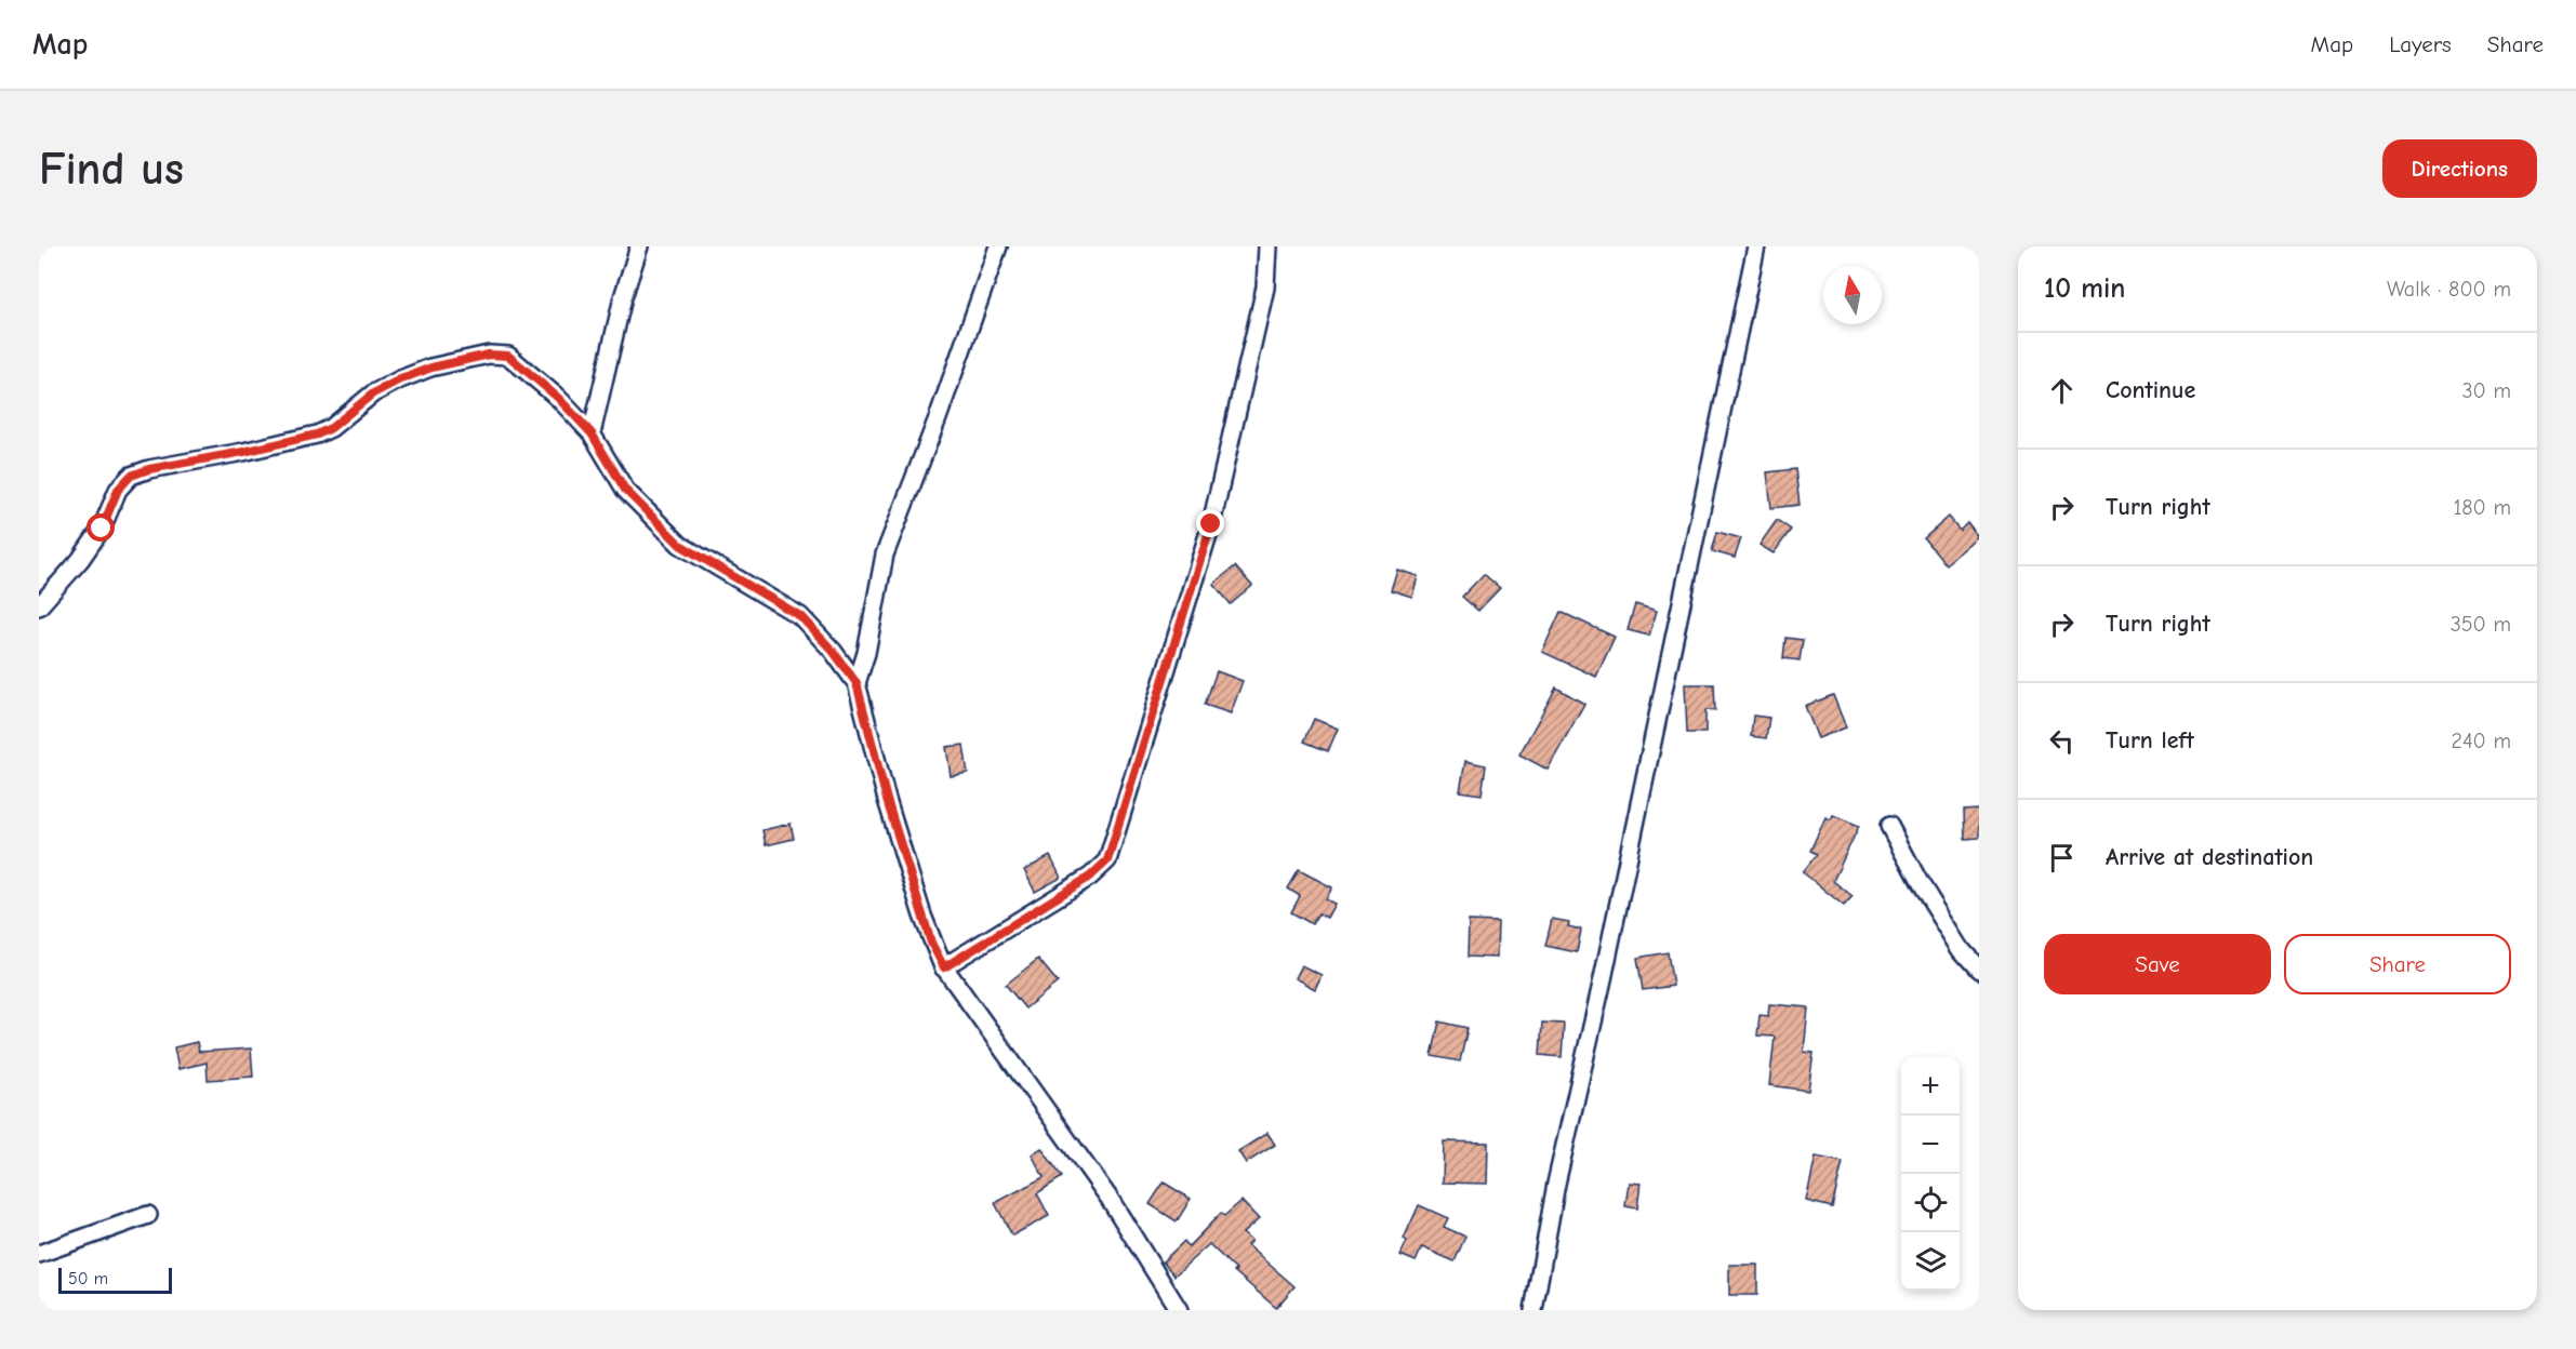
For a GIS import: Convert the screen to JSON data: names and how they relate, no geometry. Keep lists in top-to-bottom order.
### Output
{
  "scale_bar": "50 m",
  "north": "top",
  "page": {
    "header": "Map",
    "nav": ["Map", "Layers", "Share"],
    "buttons": [
      "Directions",
      ["Save", "Share"]
    ],
    "title": "Find us",
    "heading": ["10 min", "Walk · 800 m"],
    "list": [
      ["Continue", "30 m"],
      ["Turn right", "180 m"],
      ["Turn right", "350 m"],
      ["Turn left", "240 m"],
      "Arrive at destination"
    ],
    "map_buttons": ["+", "−"],
    "scale": "50 m"
  }
}
